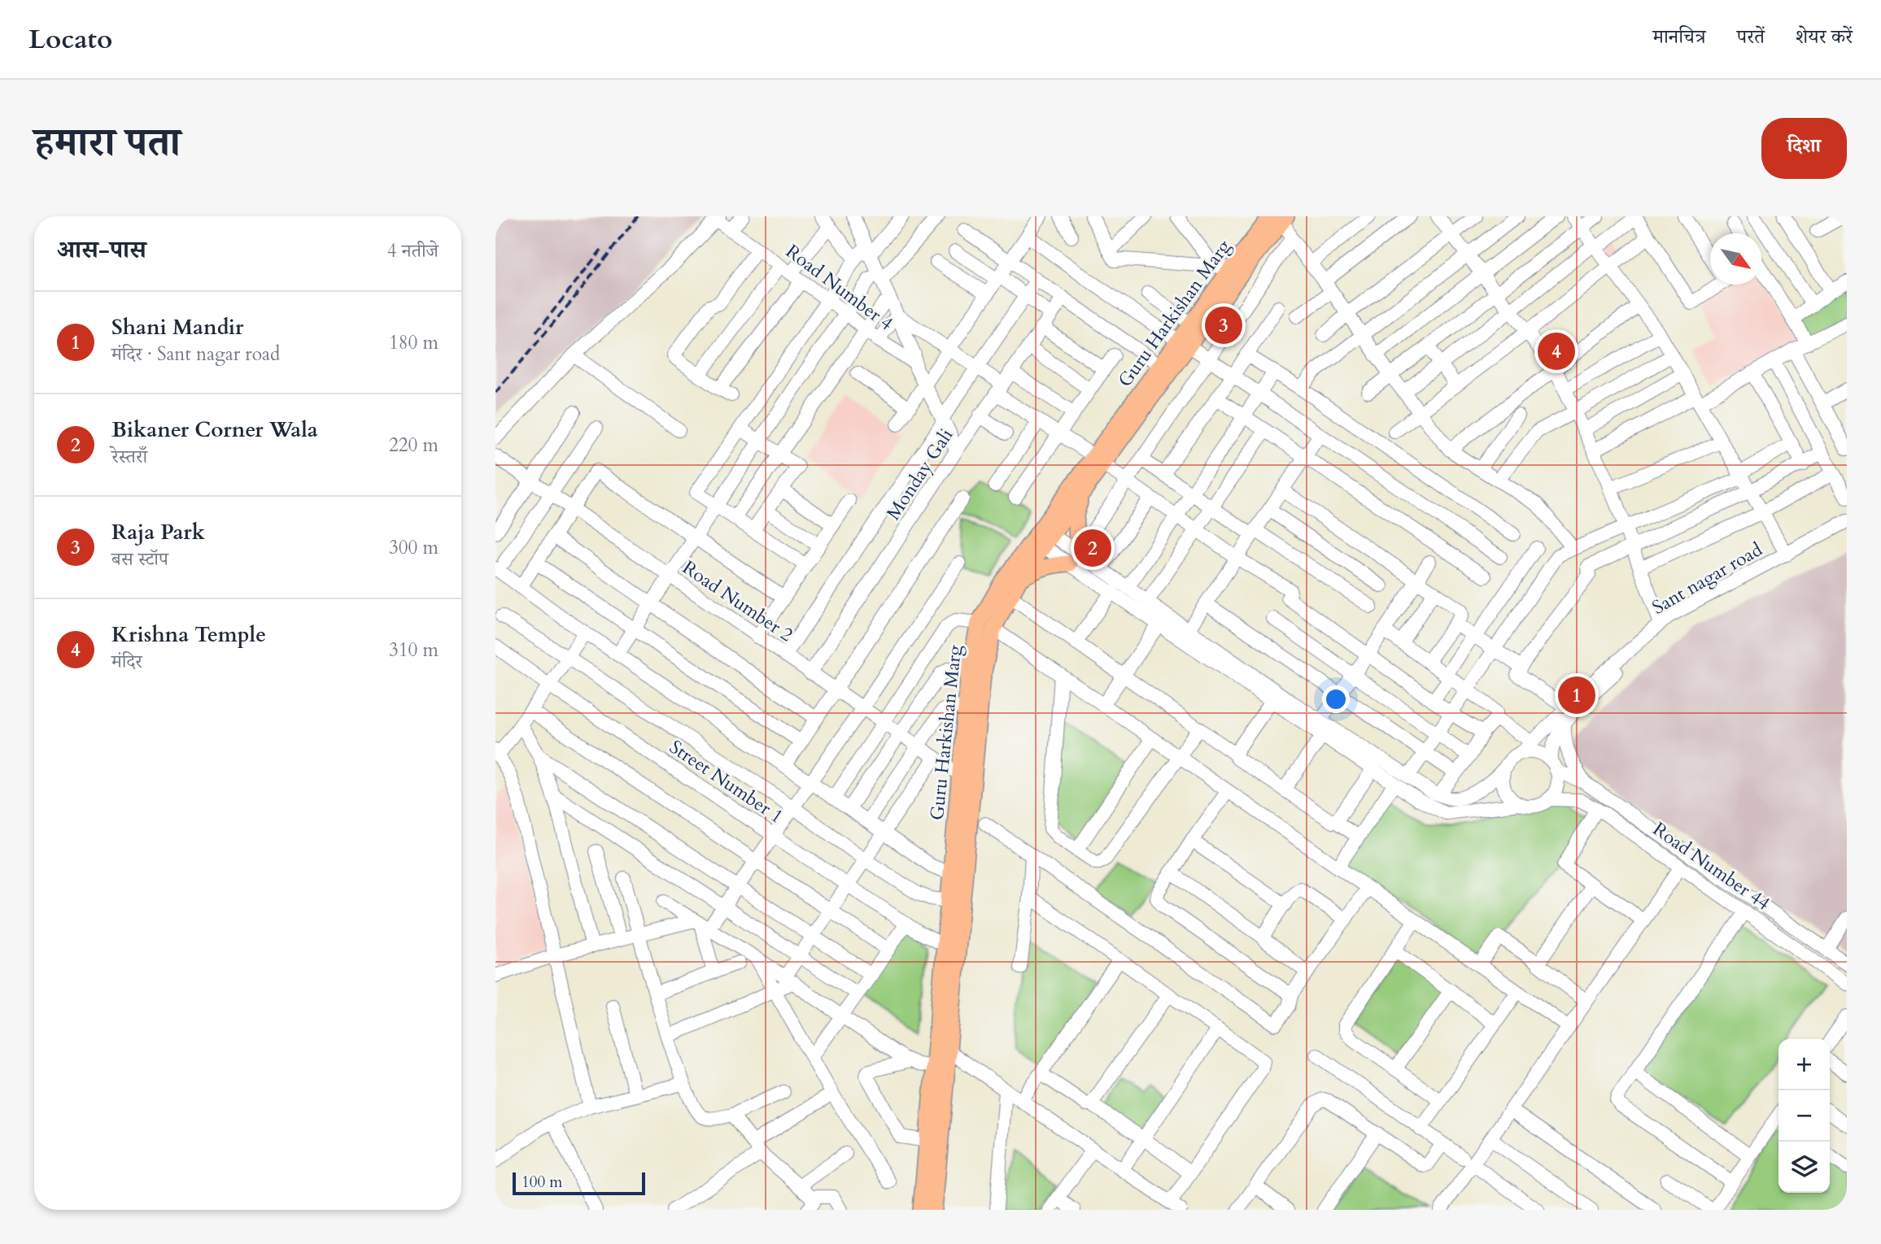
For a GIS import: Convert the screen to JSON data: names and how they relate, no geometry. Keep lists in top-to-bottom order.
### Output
{
  "streets": {
    "main road": ["Guru Harkishan Marg"],
    "street": [
      "Road Number 4",
      "Monday Gali",
      "Sant nagar road",
      "Road Number 2",
      "Street Number 1",
      "Road Number 44"
    ]
  },
  "crossings": [
    ["Guru Harkishan Marg", "Road Number 2"],
    ["Guru Harkishan Marg", "Street Number 1"],
    ["Monday Gali", "Road Number 2"],
    ["Sant nagar road", "Road Number 44"]
  ],
  "scale_bar": "100 m",
  "north": "bottom right",
  "page": {
    "header": "Locato",
    "nav": ["मानचित्र", "परतें", "शेयर करें"],
    "title": "हमारा पता",
    "buttons": "दिशा",
    "heading": ["आस-पास", "4 नतीजे"],
    "list": [
      {
        "mark": "1",
        "name": "Shani Mandir",
        "note": "मंदिर · Sant nagar road",
        "value": "180 m"
      },
      {
        "mark": "2",
        "name": "Bikaner Corner Wala",
        "note": "रेस्तराँ",
        "value": "220 m"
      },
      {
        "mark": "3",
        "name": "Raja Park",
        "note": "बस स्टॉप",
        "value": "300 m"
      },
      {
        "mark": "4",
        "name": "Krishna Temple",
        "note": "मंदिर",
        "value": "310 m"
      }
    ],
    "pins": [
      "3",
      "4",
      "2",
      "1"
    ],
    "map_buttons": ["+", "−"],
    "scale": "100 m"
  }
}
